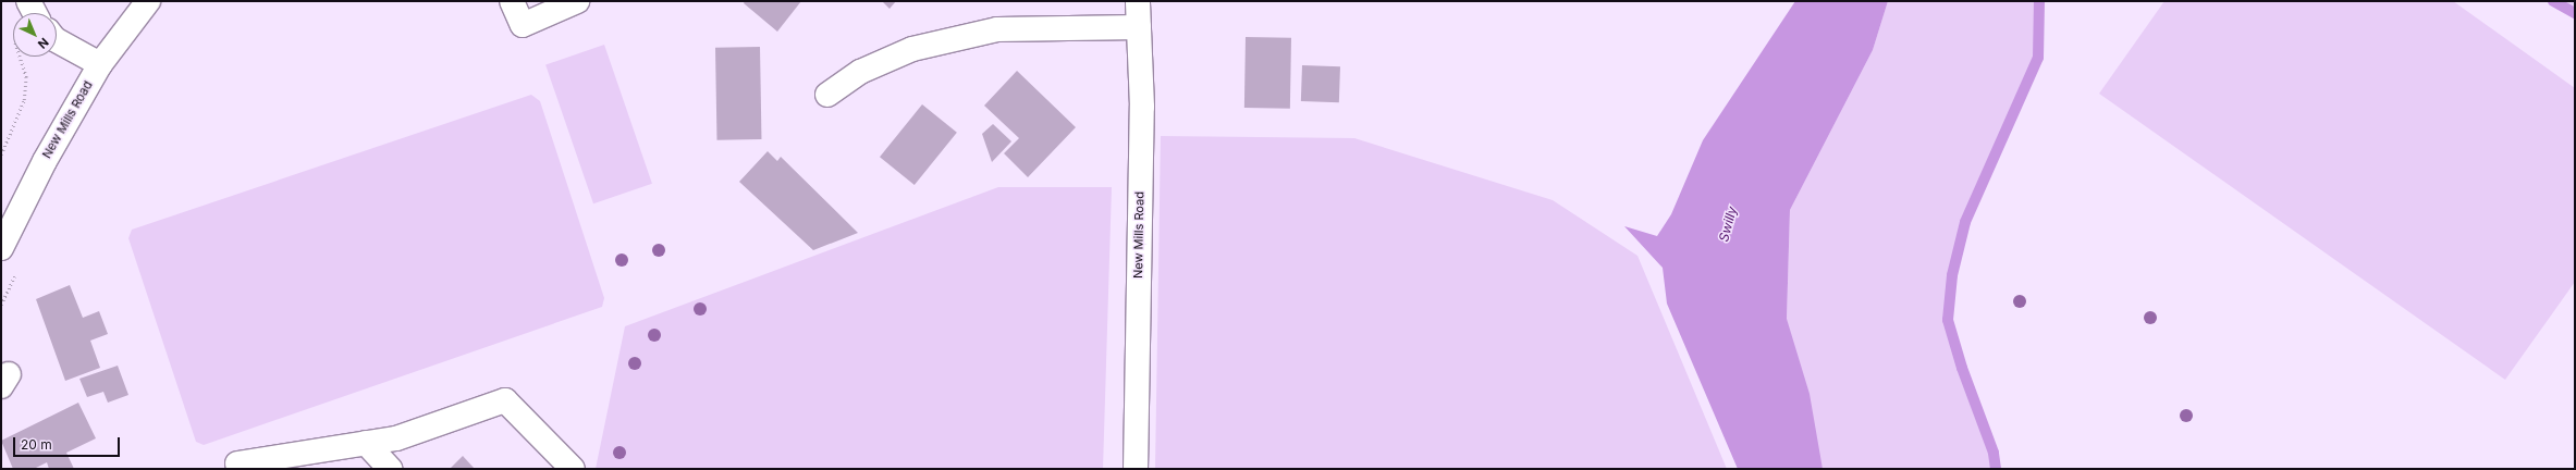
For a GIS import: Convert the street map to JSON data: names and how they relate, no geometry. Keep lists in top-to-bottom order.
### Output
{
  "streets": {
    "street": ["New Mills Road"]
  },
  "water": ["Swilly"],
  "scale_bar": "20 m",
  "north": "bottom right"
}
